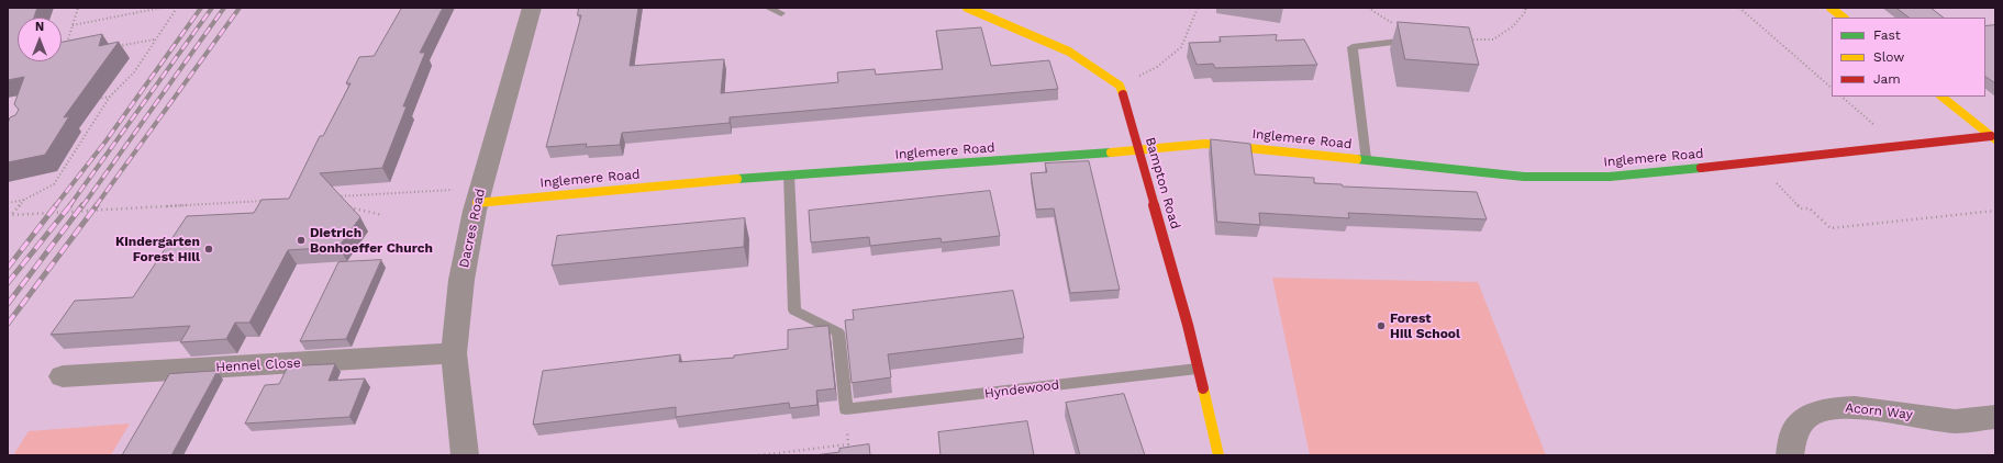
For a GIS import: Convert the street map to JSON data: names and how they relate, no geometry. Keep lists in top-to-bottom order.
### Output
{
  "streets": {
    "street": [
      "Inglemere Road",
      "Bampton Road",
      "Dacres Road",
      "Hennel Close",
      "Acorn Way"
    ],
    "lane": ["Hyndewood"]
  },
  "crossings": [
    ["Inglemere Road", "Bampton Road"],
    ["Inglemere Road", "Dacres Road"],
    ["Bampton Road", "Hyndewood"],
    ["Dacres Road", "Hennel Close"]
  ],
  "places": ["Dietrich Bonhoeffer Church", "Kindergarten Forest Hill", "Forest Hill School"],
  "legend": ["Fast", "Slow", "Jam"],
  "north": "top"
}
